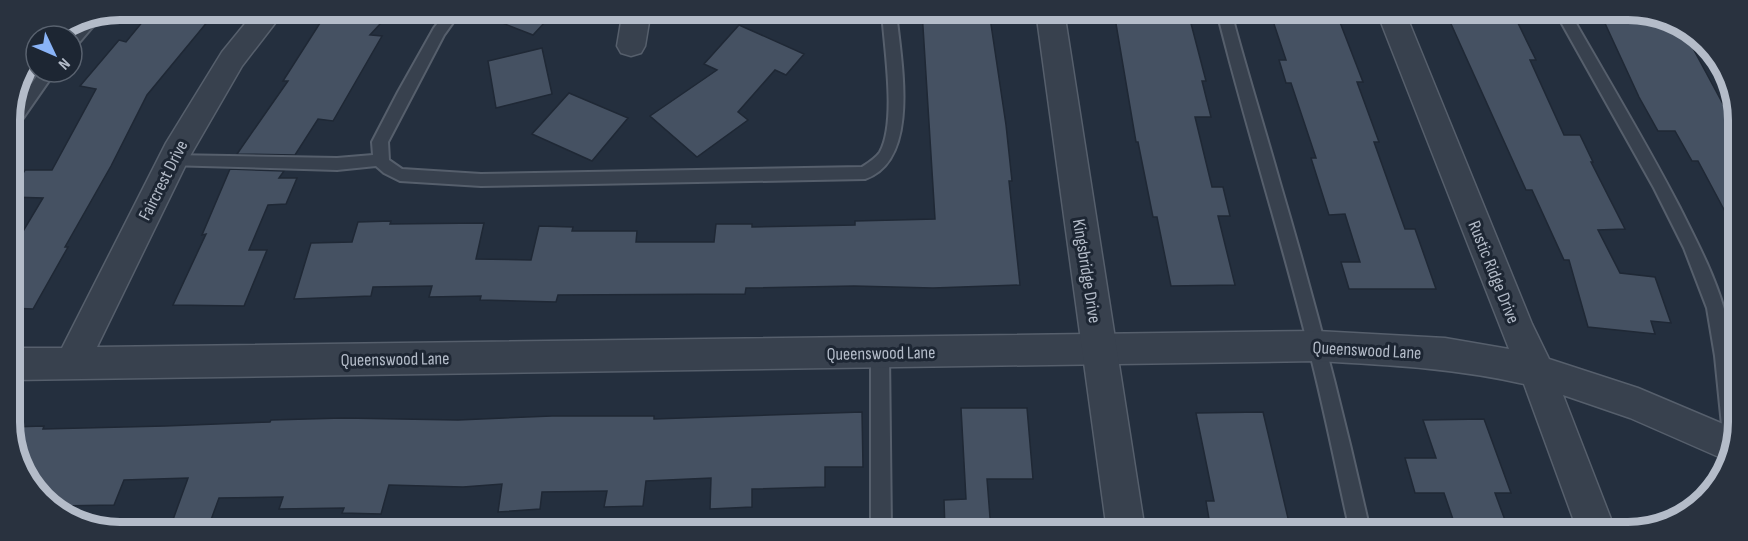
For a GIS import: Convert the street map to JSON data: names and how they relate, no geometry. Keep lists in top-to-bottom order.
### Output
{
  "streets": {
    "street": [
      "Faircrest Drive",
      "Kingsbridge Drive",
      "Rustic Ridge Drive",
      "Queenswood Lane"
    ]
  },
  "crossings": [
    ["Faircrest Drive", "Queenswood Lane"],
    ["Kingsbridge Drive", "Queenswood Lane"],
    ["Rustic Ridge Drive", "Queenswood Lane"]
  ],
  "north": "bottom right"
}
